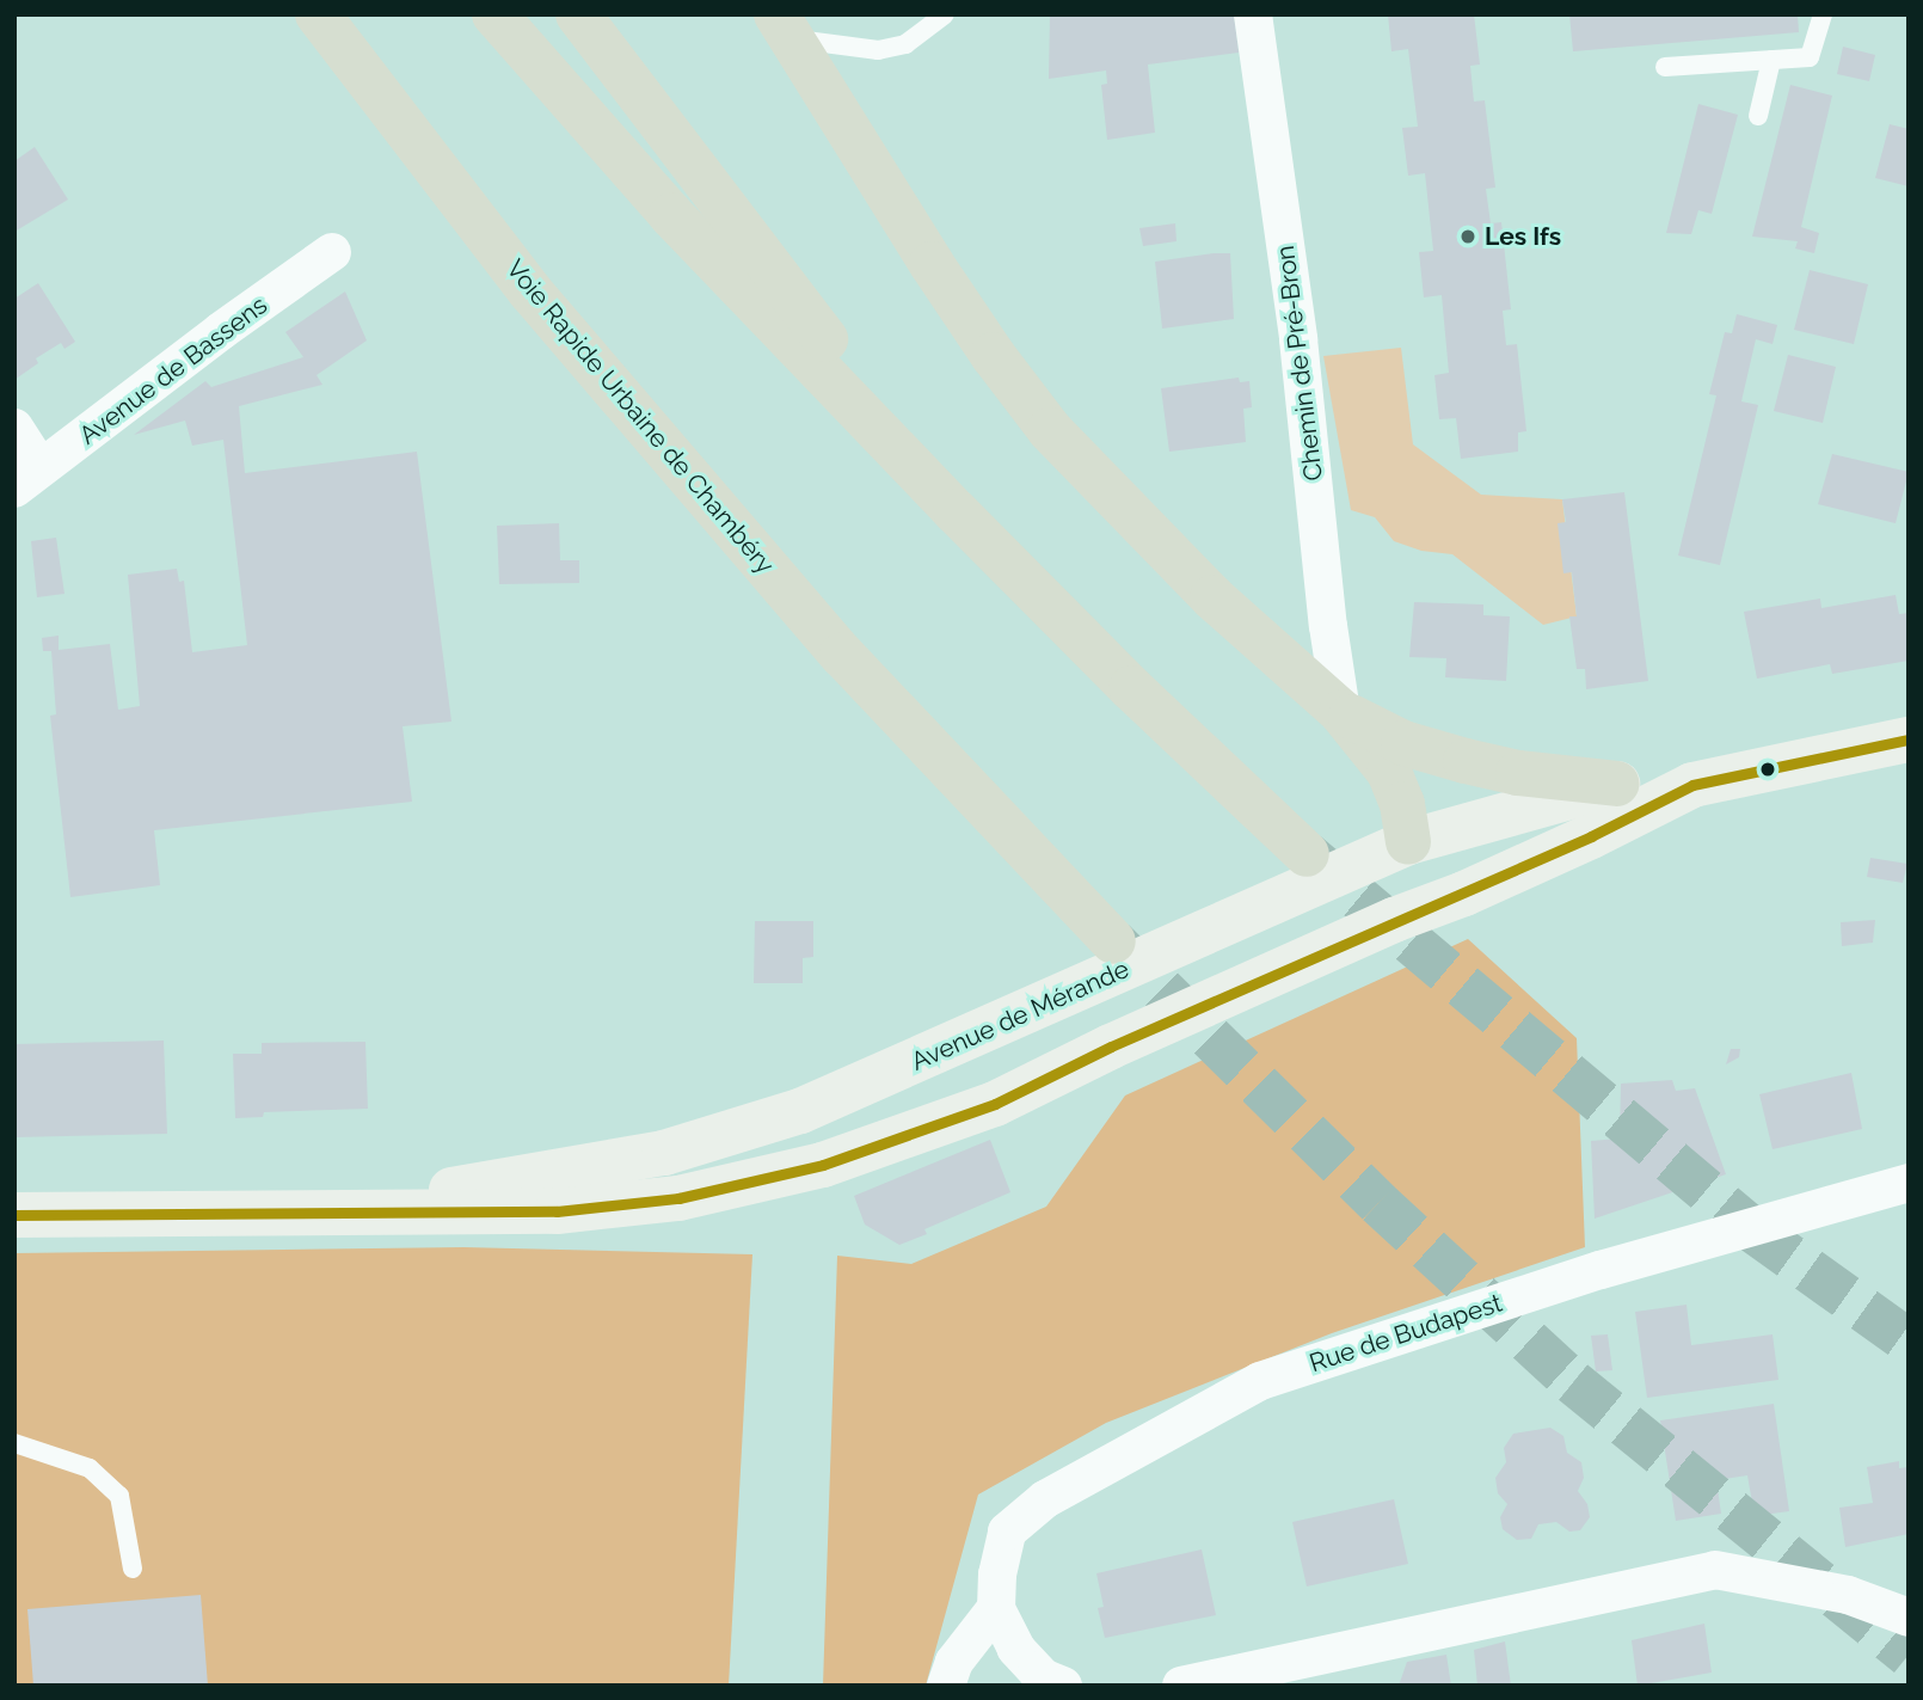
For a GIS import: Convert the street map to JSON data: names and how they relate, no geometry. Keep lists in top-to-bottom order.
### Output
{
  "streets": {
    "highway": ["Voie Rapide Urbaine de Chambéry"],
    "main road": ["Avenue de Mérande"],
    "street": ["Chemin de Pré-Bron", "Avenue de Bassens", "Rue de Budapest"]
  },
  "places": ["Les Ifs"]
}
